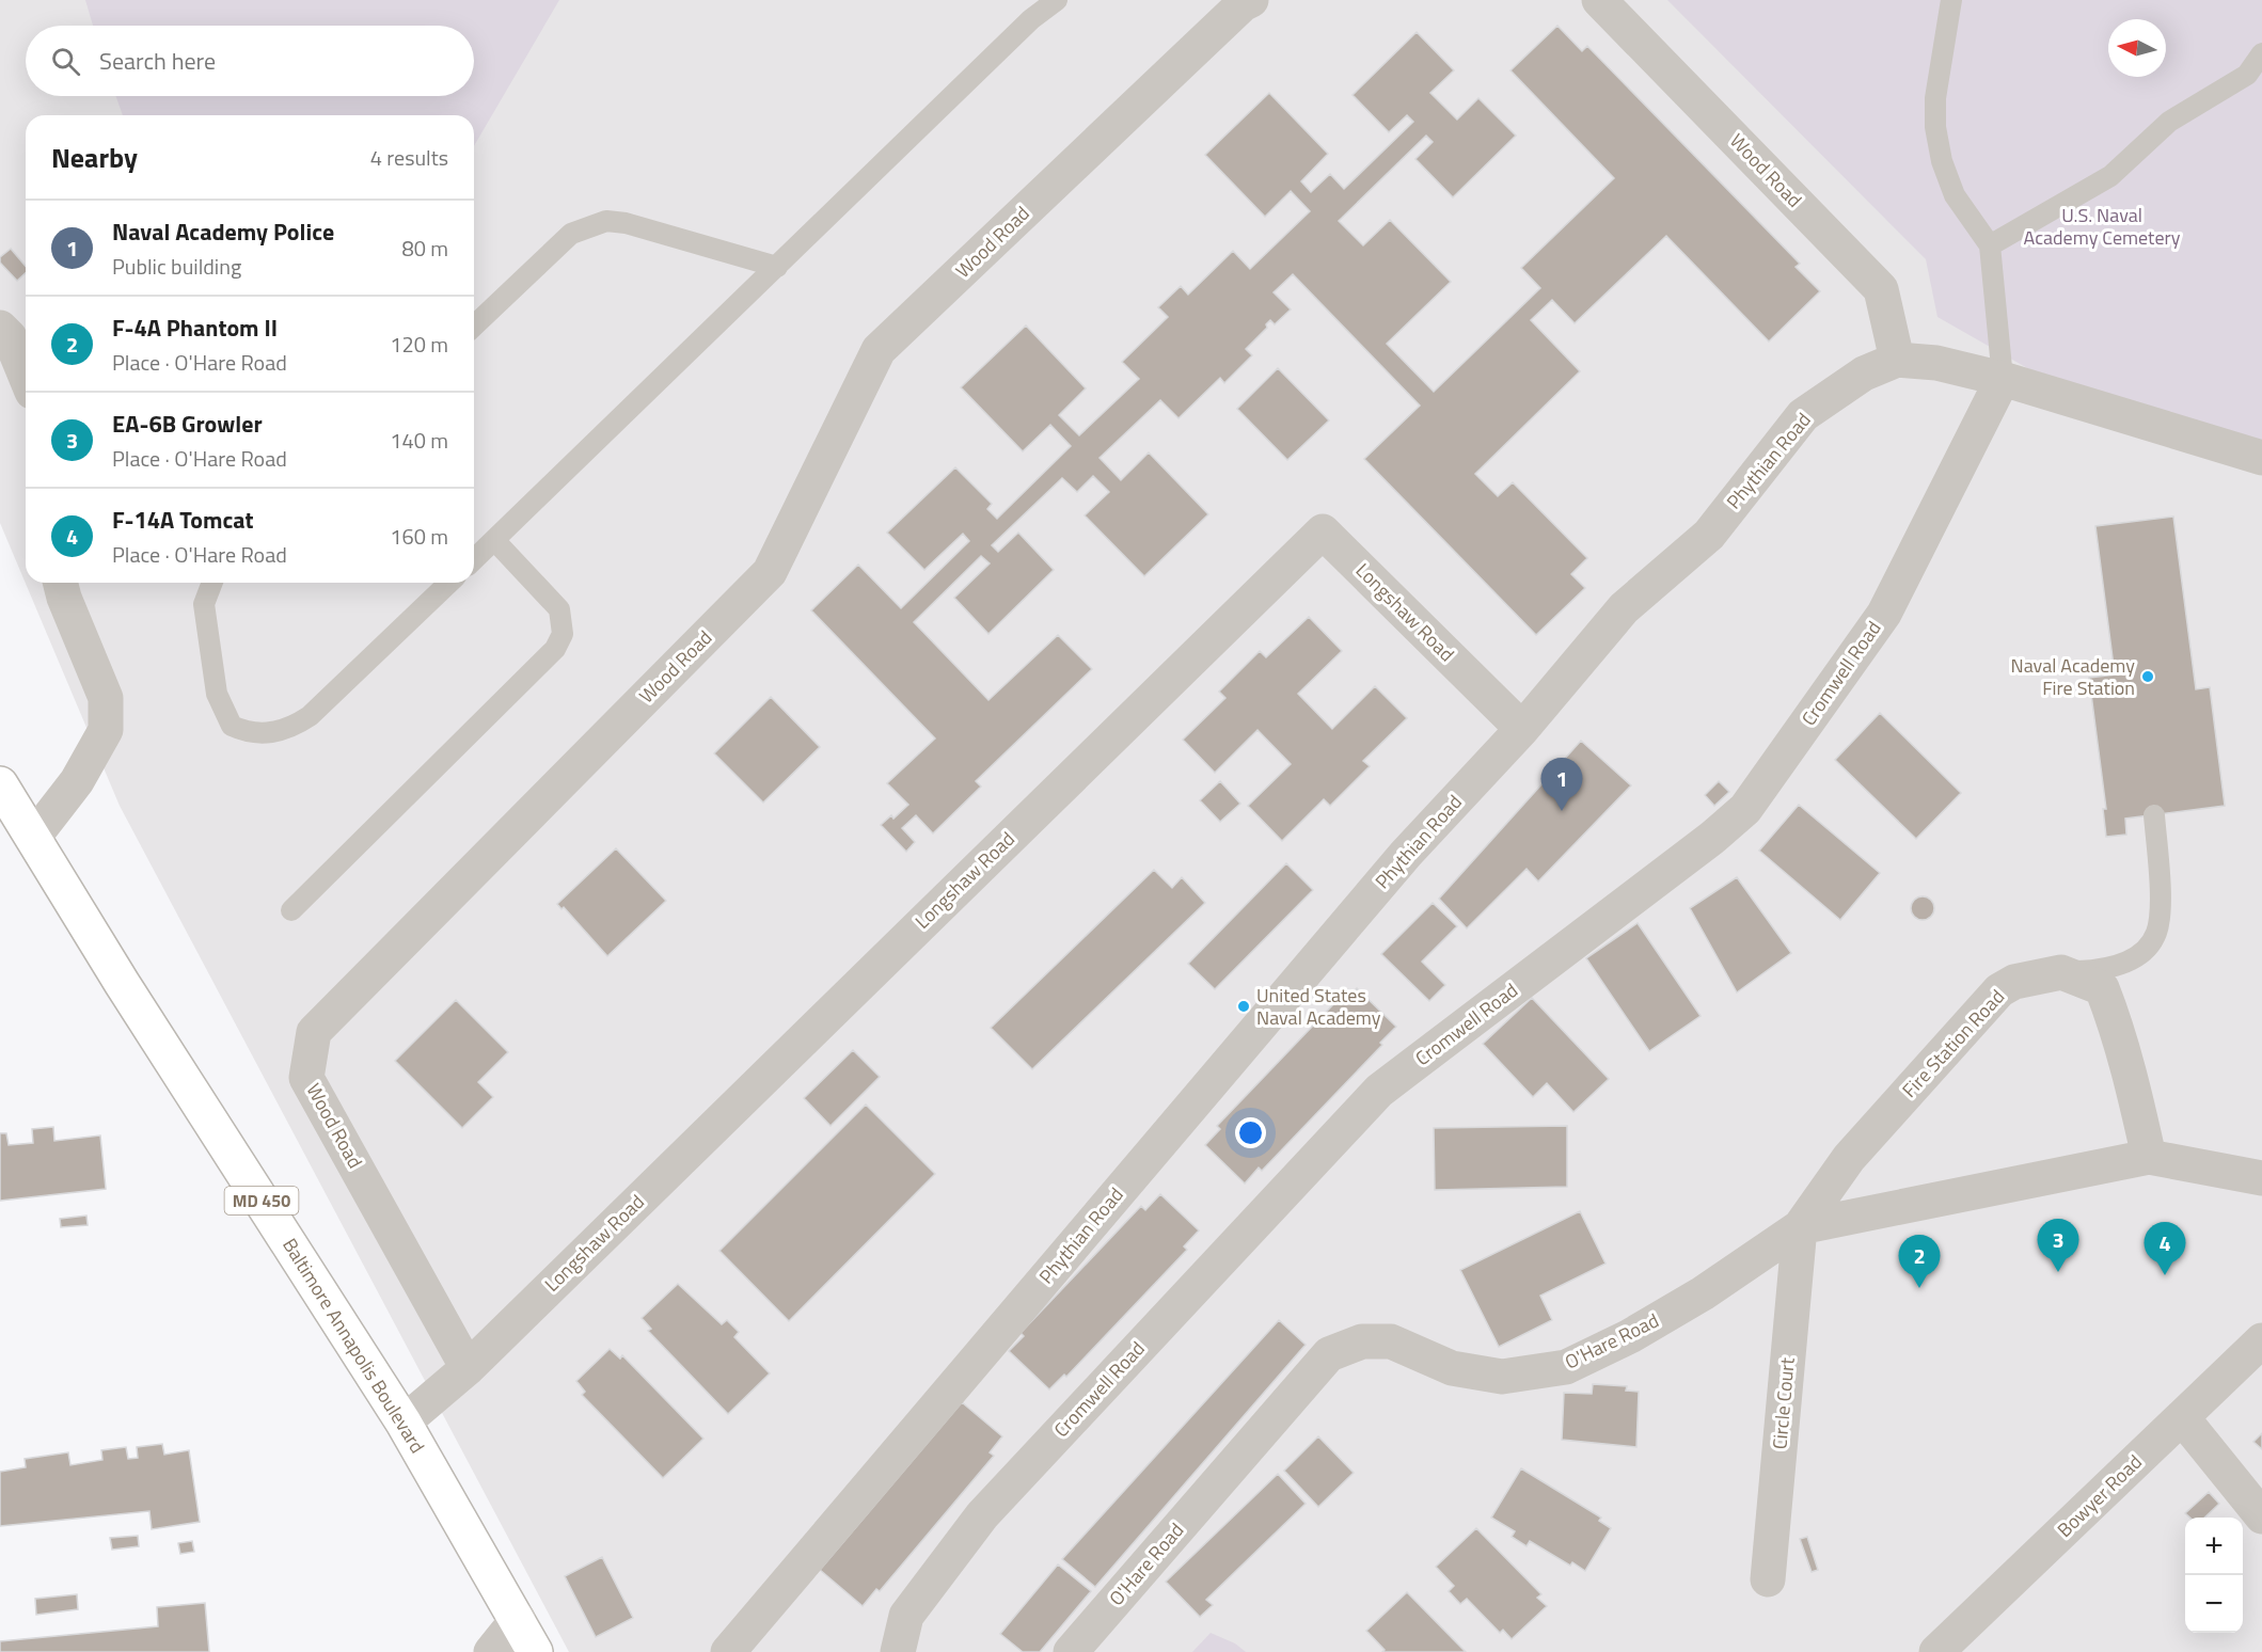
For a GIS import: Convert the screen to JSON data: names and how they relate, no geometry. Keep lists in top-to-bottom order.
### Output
{
  "streets": {
    "main road": ["MD 450", "Baltimore Annapolis Boulevard"],
    "street": [
      "Wood Road",
      "Phythian Road",
      "Longshaw Road",
      "Cromwell Road",
      "Fire Station Road",
      "O'Hare Road",
      "Circle Court",
      "Bowyer Road"
    ]
  },
  "crossings": [
    ["Wood Road", "Phythian Road"],
    ["Wood Road", "Longshaw Road"],
    ["Phythian Road", "Longshaw Road"],
    ["Phythian Road", "Cromwell Road"],
    ["Longshaw Road", "Baltimore Annapolis Boulevard"],
    ["Fire Station Road", "O'Hare Road"],
    ["Fire Station Road", "Circle Court"],
    ["O'Hare Road", "Circle Court"]
  ],
  "parks": ["U.S. Naval Academy Cemetery"],
  "places": ["Naval Academy Fire Station", "United States Naval Academy"],
  "north": "left",
  "page": {
    "search": "Search here",
    "heading": ["Nearby", "4 results"],
    "list": [
      {
        "mark": "1",
        "name": "Naval Academy Police",
        "note": "Public building",
        "value": "80 m"
      },
      {
        "mark": "2",
        "name": "F-4A Phantom II",
        "note": "Place · O'Hare Road",
        "value": "120 m"
      },
      {
        "mark": "3",
        "name": "EA-6B Growler",
        "note": "Place · O'Hare Road",
        "value": "140 m"
      },
      {
        "mark": "4",
        "name": "F-14A Tomcat",
        "note": "Place · O'Hare Road",
        "value": "160 m"
      }
    ],
    "pins": [
      "1",
      "3",
      "4",
      "2"
    ],
    "map_buttons": ["+", "−"]
  }
}
